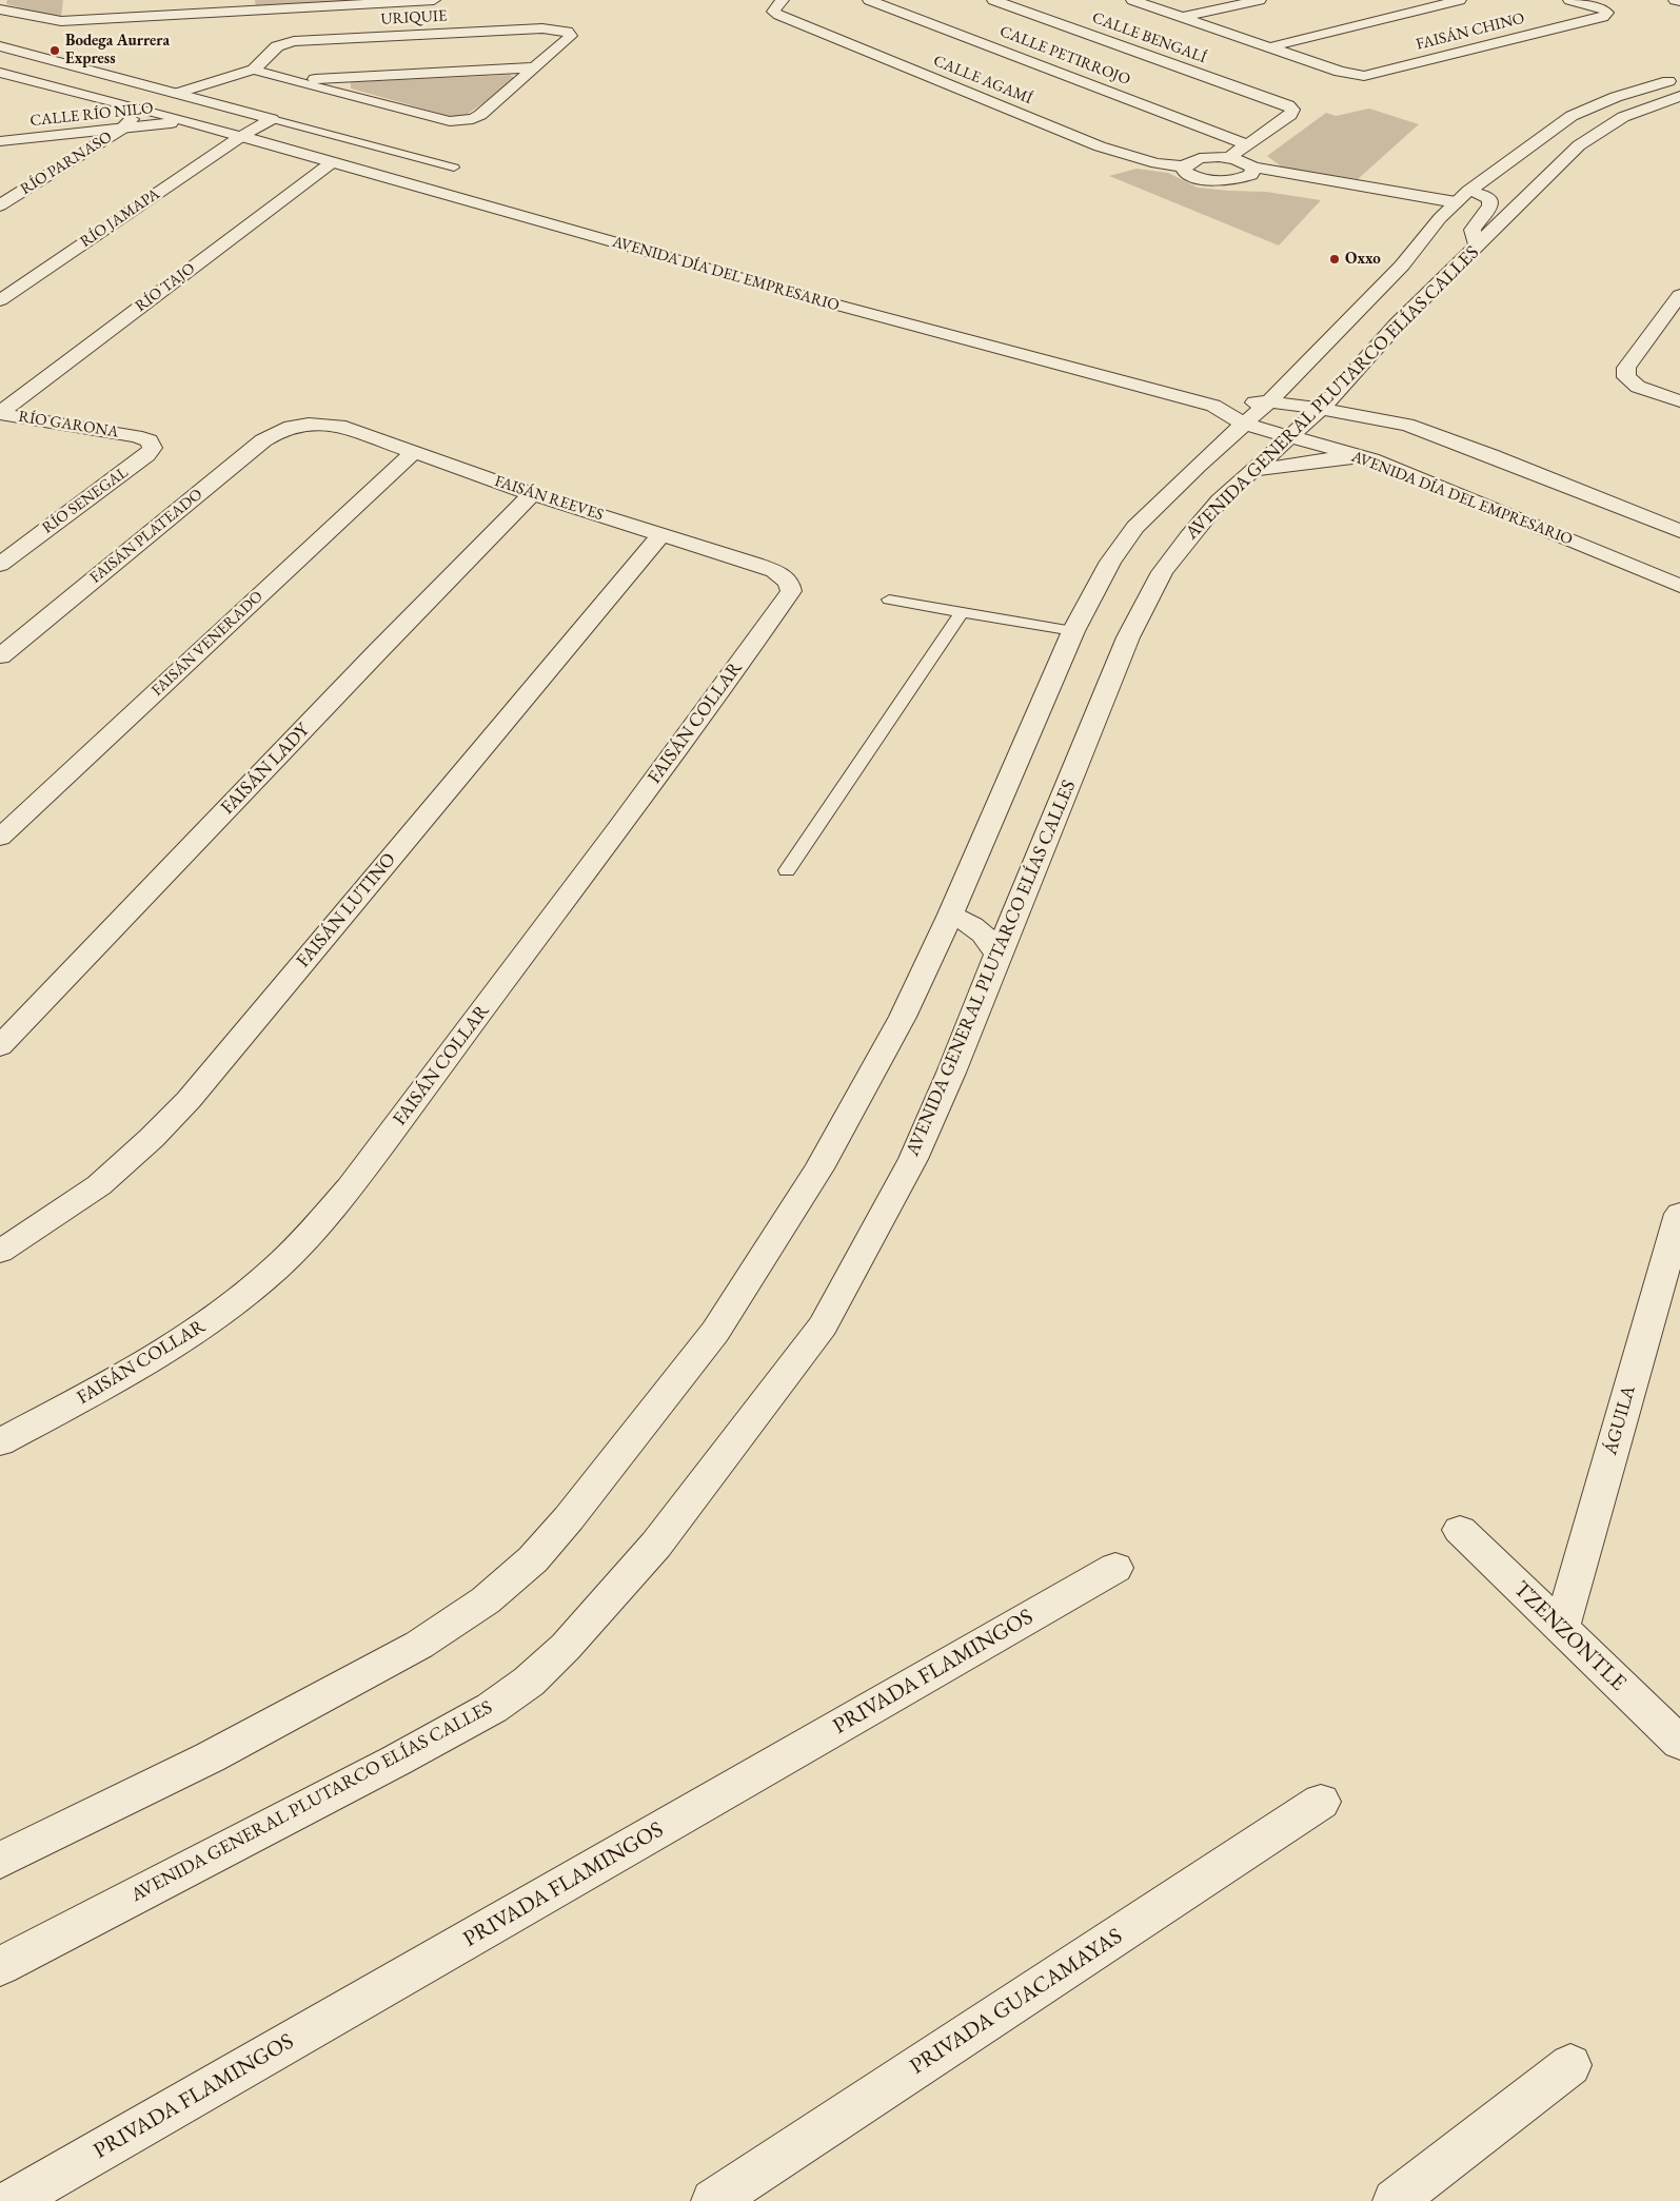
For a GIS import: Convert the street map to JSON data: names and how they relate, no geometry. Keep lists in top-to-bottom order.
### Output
{
  "streets": {
    "street": [
      "URIQUIE",
      "FAISÁN CHINO",
      "CALLE BENGALÍ",
      "CALLE PETIRROJO",
      "CALLE AGAMÍ",
      "CALLE RÍO NILO",
      "RÍO PARNASO",
      "RÍO JAMAPA",
      "AVENIDA DÍA DEL EMPRESARIO",
      "RÍO TAJO",
      "AVENIDA GENERAL PLUTARCO ELÍAS CALLES",
      "RÍO GARONA",
      "FAISÁN REEVES",
      "RÍO SENEGAL",
      "FAISÁN PLATEADO",
      "FAISÁN VENERADO",
      "FAISÁN COLLAR",
      "FAISÁN LADY",
      "FAISÁN LUTINO",
      "ÁGUILA",
      "TZENZONTLE",
      "PRIVADA FLAMINGOS",
      "PRIVADA GUACAMAYAS"
    ]
  },
  "crossings": [
    ["CALLE BENGALÍ", "CALLE PETIRROJO"],
    ["CALLE RÍO NILO", "RÍO PARNASO"],
    ["CALLE RÍO NILO", "AVENIDA DÍA DEL EMPRESARIO"],
    ["RÍO JAMAPA", "AVENIDA DÍA DEL EMPRESARIO"],
    ["AVENIDA DÍA DEL EMPRESARIO", "RÍO TAJO"],
    ["AVENIDA DÍA DEL EMPRESARIO", "AVENIDA GENERAL PLUTARCO ELÍAS CALLES"],
    ["RÍO TAJO", "RÍO GARONA"],
    ["RÍO GARONA", "RÍO SENEGAL"],
    ["FAISÁN REEVES", "FAISÁN PLATEADO"],
    ["FAISÁN REEVES", "FAISÁN VENERADO"],
    ["FAISÁN REEVES", "FAISÁN COLLAR"],
    ["FAISÁN REEVES", "FAISÁN LADY"],
    ["FAISÁN REEVES", "FAISÁN LUTINO"],
    ["ÁGUILA", "TZENZONTLE"]
  ],
  "places": ["Bodega Aurrera Express", "Oxxo"]
}
